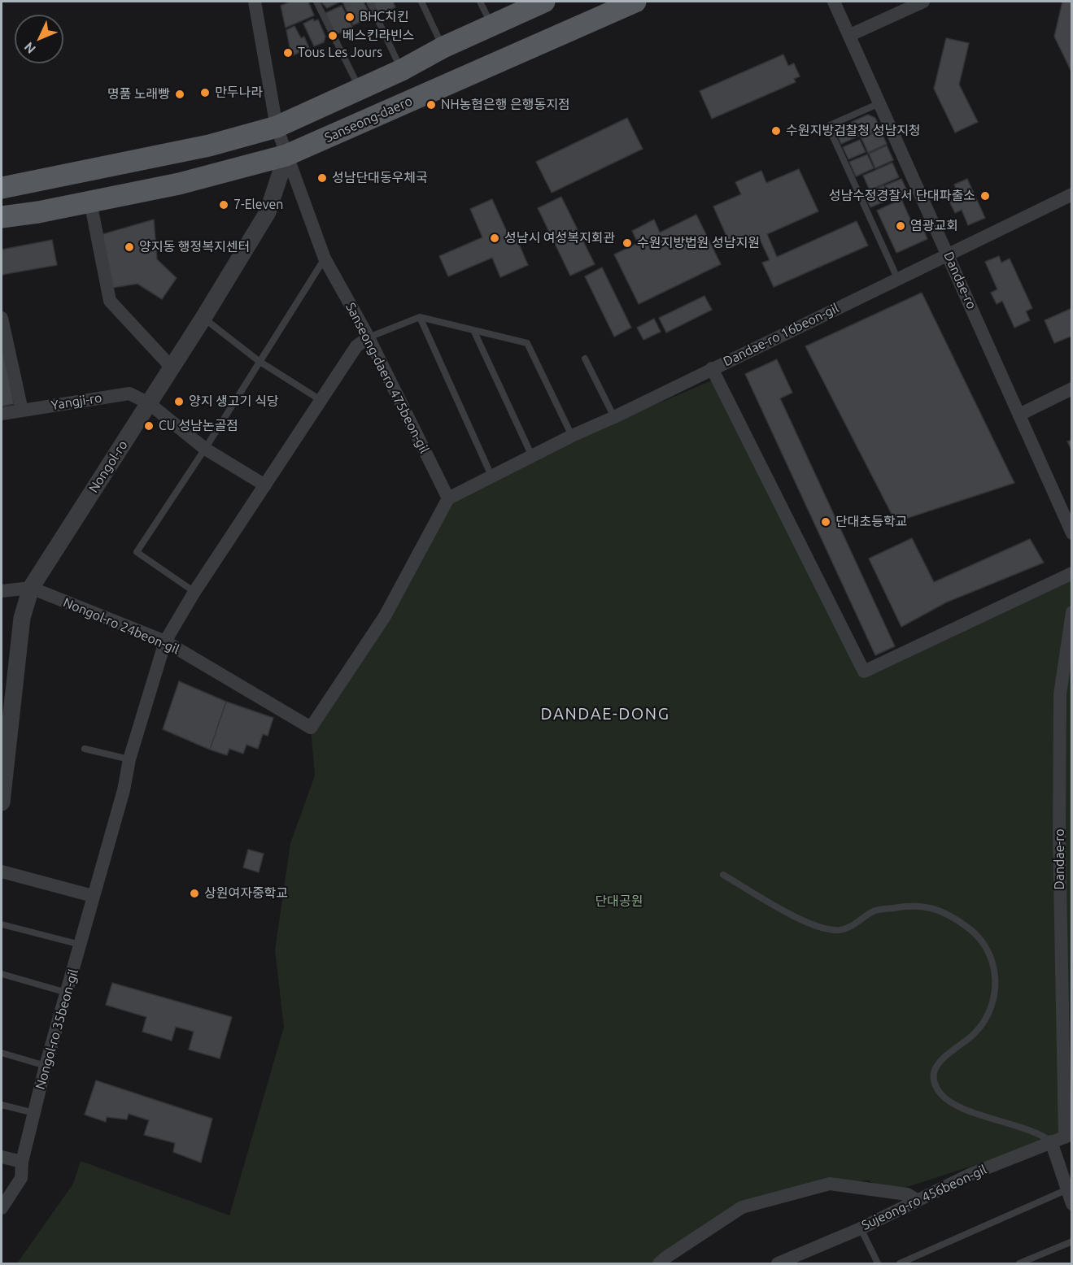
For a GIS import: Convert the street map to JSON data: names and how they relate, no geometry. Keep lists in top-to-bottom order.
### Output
{
  "streets": {
    "main road": ["Sanseong-daero"],
    "street": [
      "Dandae-ro",
      "Dandae-ro 16beon-gil",
      "Sanseong-daero 475beon-gil",
      "Yangji-ro",
      "Nongol-ro",
      "Nongol-ro 24beon-gil",
      "Nongol-ro 35beon-gil",
      "Sujeong-ro 456beon-gil"
    ]
  },
  "crossings": [
    ["Sanseong-daero", "Sanseong-daero 475beon-gil"],
    ["Sanseong-daero", "Nongol-ro"],
    ["Dandae-ro", "Dandae-ro 16beon-gil"],
    ["Dandae-ro", "Sujeong-ro 456beon-gil"],
    ["Dandae-ro 16beon-gil", "Sanseong-daero 475beon-gil"],
    ["Dandae-ro 16beon-gil", "Nongol-ro 24beon-gil"],
    ["Sanseong-daero 475beon-gil", "Nongol-ro"],
    ["Sanseong-daero 475beon-gil", "Nongol-ro 24beon-gil"],
    ["Sanseong-daero 475beon-gil", "Nongol-ro 35beon-gil"],
    ["Yangji-ro", "Nongol-ro"],
    ["Yangji-ro", "Nongol-ro 35beon-gil"],
    ["Nongol-ro", "Nongol-ro 24beon-gil"],
    ["Nongol-ro 24beon-gil", "Nongol-ro 35beon-gil"]
  ],
  "districts": ["DANDAE-DONG"],
  "parks": ["단대공원"],
  "places": [
    "BHC치킨",
    "베스킨라빈스",
    "Tous Les Jours",
    "만두나라",
    "명품 노래빵",
    "NH농협은행 은행동지점",
    "수원지방검찰청 성남지청",
    "성남단대동우체국",
    "성남수정경찰서 단대파출소",
    "7-Eleven",
    "염광교회",
    "성남시 여성복지회관",
    "수원지방법원 성남지원",
    "양지동 행정복지센터",
    "양지 생고기 식당",
    "CU 성남논골점",
    "단대초등학교",
    "상원여자중학교"
  ],
  "north": "bottom left"
}
